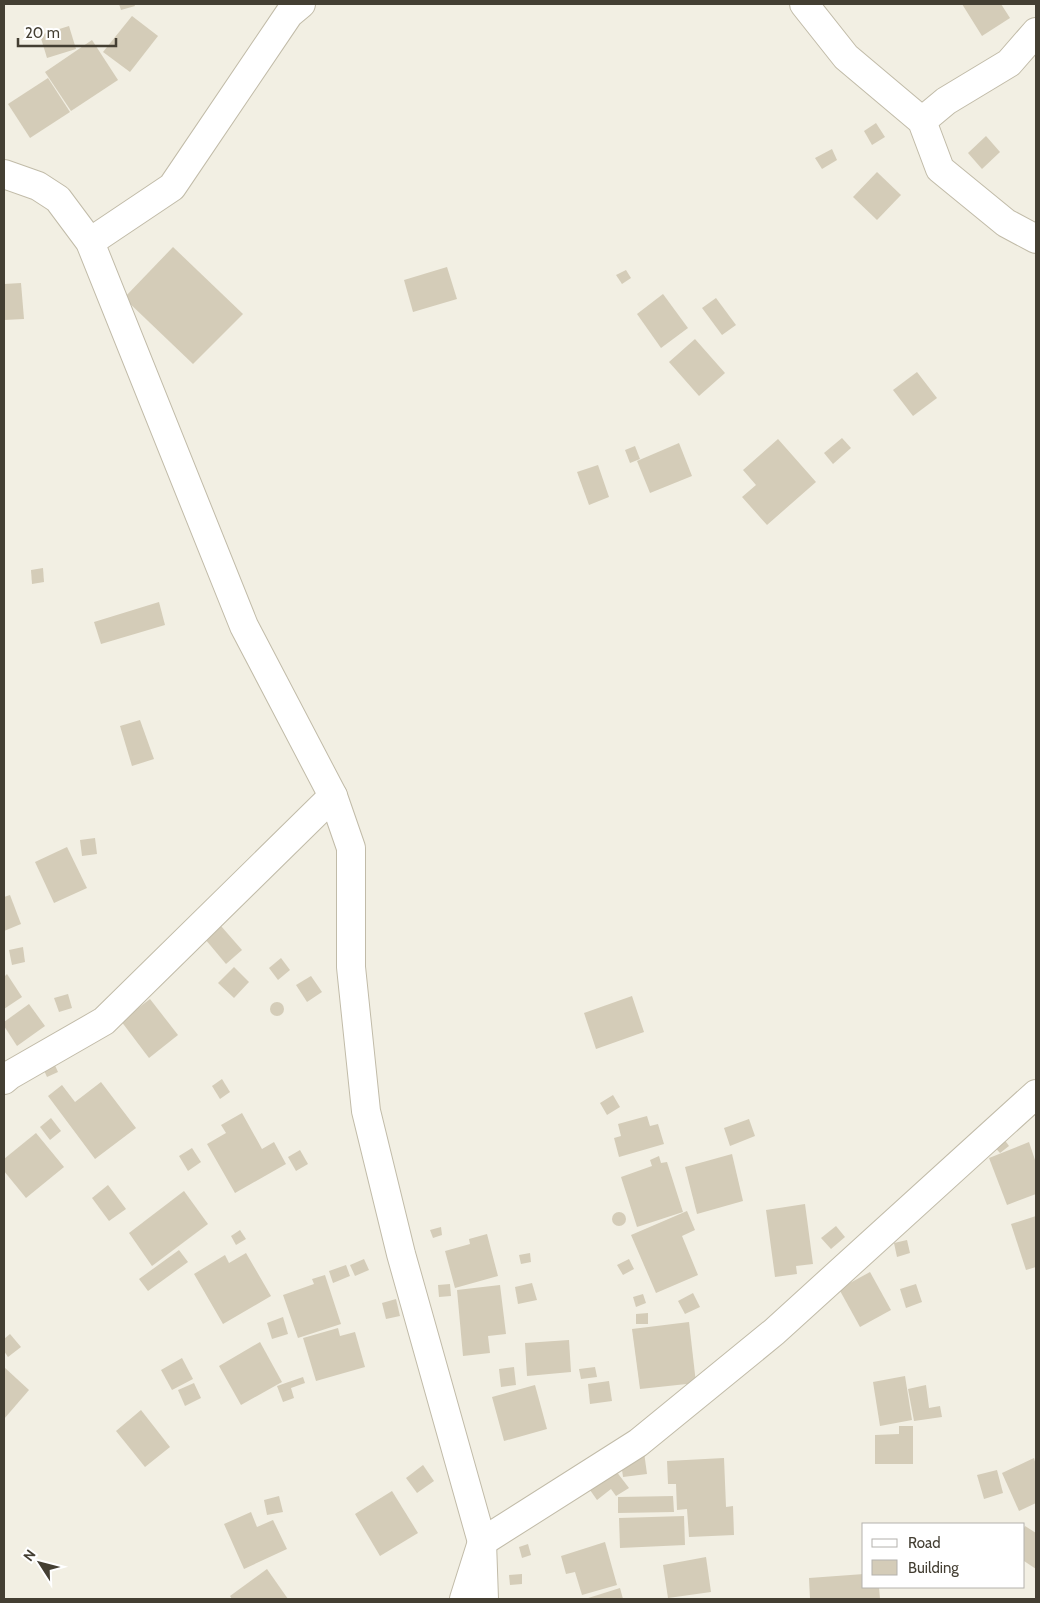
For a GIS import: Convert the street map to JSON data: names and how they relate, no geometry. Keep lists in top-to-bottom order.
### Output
{
  "legend": ["Road", "Building"],
  "scale_bar": "20 m",
  "north": "top left"
}
